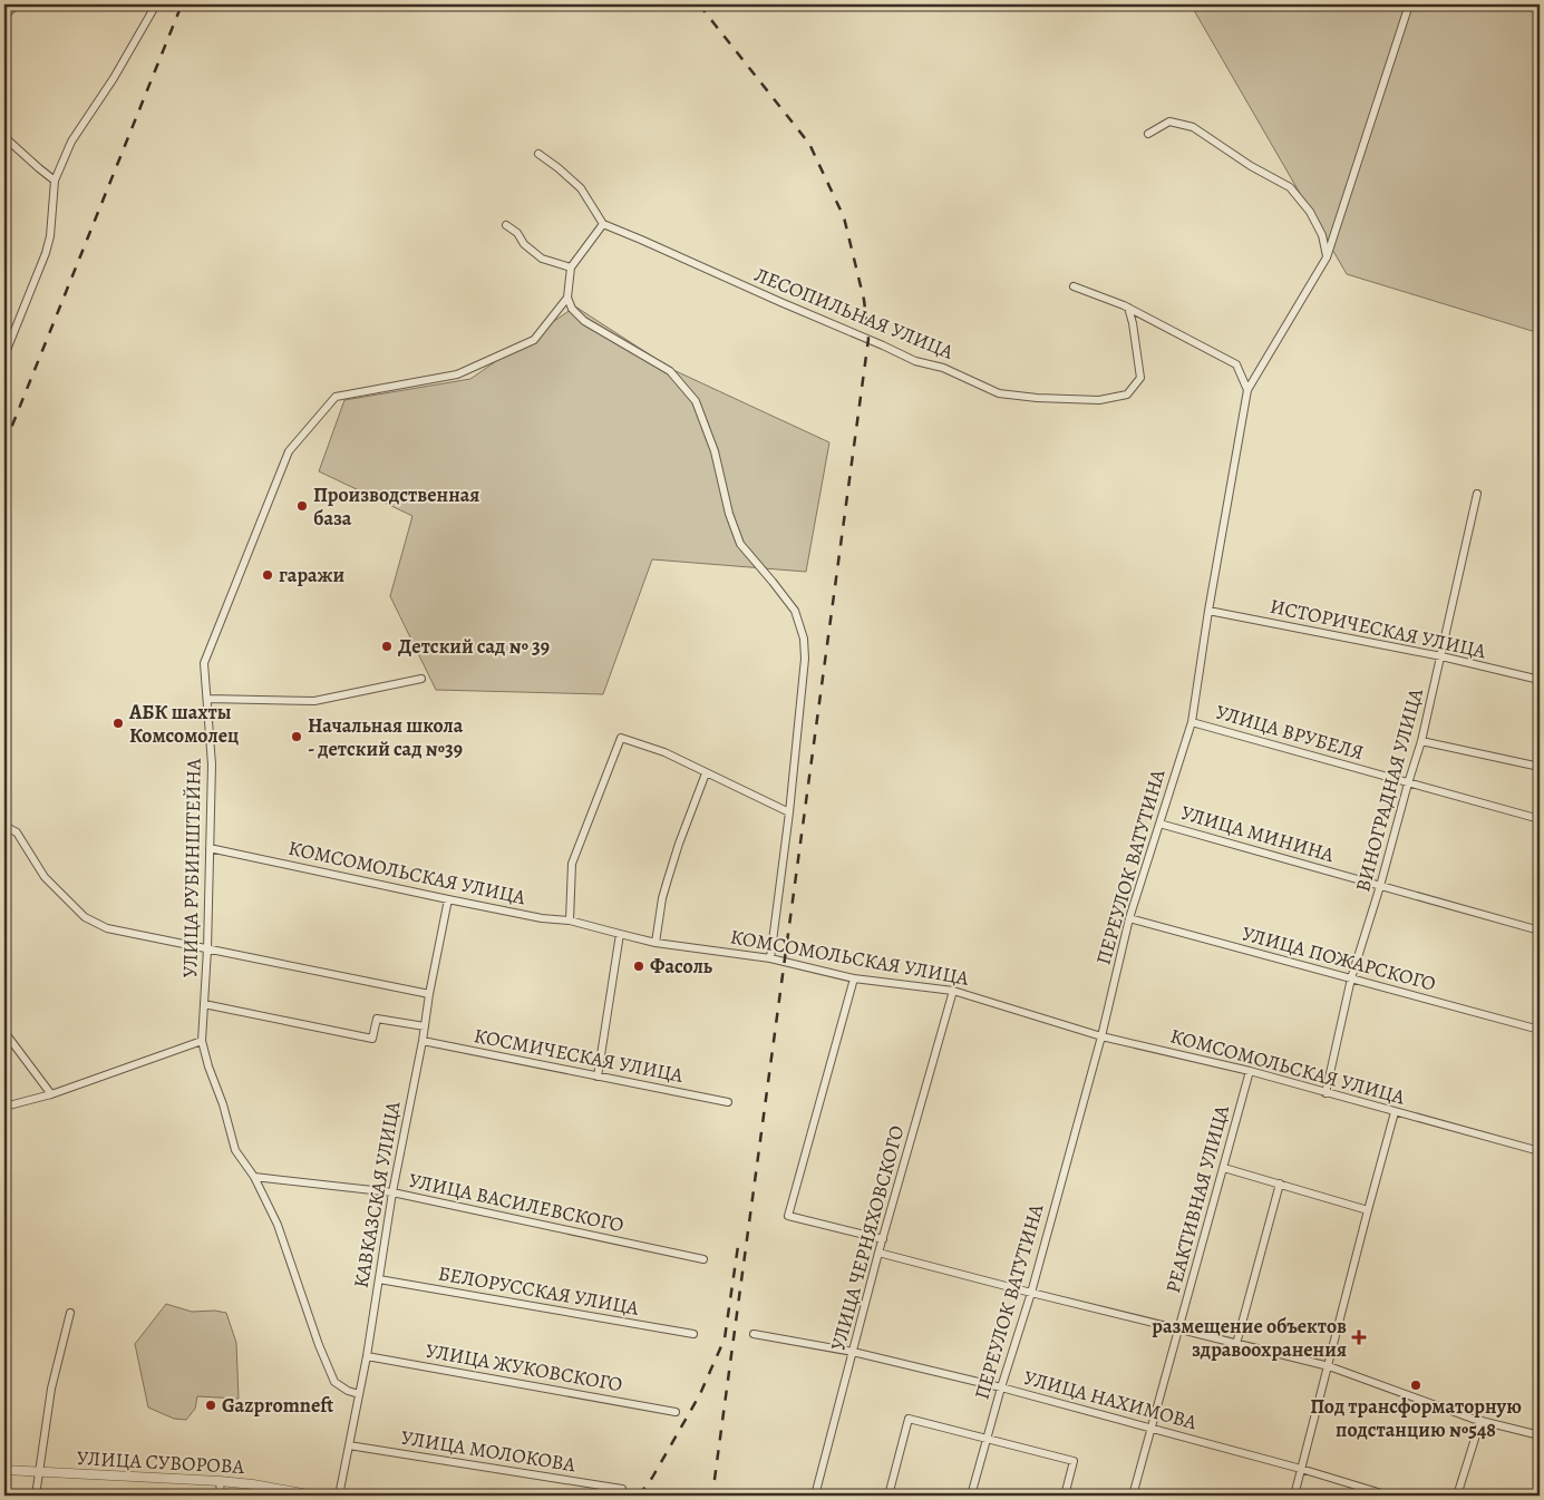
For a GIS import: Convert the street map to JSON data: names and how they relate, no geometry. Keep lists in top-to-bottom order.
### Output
{
  "streets": {
    "street": [
      "ЛЕСОПИЛЬНАЯ УЛИЦА",
      "ИСТОРИЧЕСКАЯ УЛИЦА",
      "УЛИЦА ВРУБЕЛЯ",
      "ВИНОГРАДНАЯ УЛИЦА",
      "УЛИЦА МИНИНА",
      "ПЕРЕУЛОК ВАТУТИНА",
      "УЛИЦА РУБИНШТЕЙНА",
      "КОМСОМОЛЬСКАЯ УЛИЦА",
      "УЛИЦА ПОЖАРСКОГО",
      "КОСМИЧЕСКАЯ УЛИЦА",
      "КАВКАЗСКАЯ УЛИЦА",
      "РЕАКТИВНАЯ УЛИЦА",
      "УЛИЦА ВАСИЛЕВСКОГО",
      "УЛИЦА ЧЕРНЯХОВСКОГО",
      "БЕЛОРУССКАЯ УЛИЦА",
      "УЛИЦА ЖУКОВСКОГО",
      "УЛИЦА НАХИМОВА",
      "УЛИЦА МОЛОКОВА",
      "УЛИЦА СУВОРОВА"
    ]
  },
  "crossings": [
    ["ИСТОРИЧЕСКАЯ УЛИЦА", "ВИНОГРАДНАЯ УЛИЦА"],
    ["ИСТОРИЧЕСКАЯ УЛИЦА", "ПЕРЕУЛОК ВАТУТИНА"],
    ["УЛИЦА ВРУБЕЛЯ", "ВИНОГРАДНАЯ УЛИЦА"],
    ["УЛИЦА ВРУБЕЛЯ", "ПЕРЕУЛОК ВАТУТИНА"],
    ["ВИНОГРАДНАЯ УЛИЦА", "УЛИЦА МИНИНА"],
    ["ВИНОГРАДНАЯ УЛИЦА", "КОМСОМОЛЬСКАЯ УЛИЦА"],
    ["ВИНОГРАДНАЯ УЛИЦА", "УЛИЦА ПОЖАРСКОГО"],
    ["УЛИЦА МИНИНА", "ПЕРЕУЛОК ВАТУТИНА"],
    ["ПЕРЕУЛОК ВАТУТИНА", "КОМСОМОЛЬСКАЯ УЛИЦА"],
    ["ПЕРЕУЛОК ВАТУТИНА", "УЛИЦА ПОЖАРСКОГО"],
    ["ПЕРЕУЛОК ВАТУТИНА", "УЛИЦА НАХИМОВА"],
    ["УЛИЦА РУБИНШТЕЙНА", "КОМСОМОЛЬСКАЯ УЛИЦА"],
    ["УЛИЦА РУБИНШТЕЙНА", "КАВКАЗСКАЯ УЛИЦА"],
    ["УЛИЦА РУБИНШТЕЙНА", "УЛИЦА ВАСИЛЕВСКОГО"],
    ["КОМСОМОЛЬСКАЯ УЛИЦА", "КАВКАЗСКАЯ УЛИЦА"],
    ["КОМСОМОЛЬСКАЯ УЛИЦА", "РЕАКТИВНАЯ УЛИЦА"],
    ["КОМСОМОЛЬСКАЯ УЛИЦА", "УЛИЦА ЧЕРНЯХОВСКОГО"],
    ["КОСМИЧЕСКАЯ УЛИЦА", "КАВКАЗСКАЯ УЛИЦА"],
    ["КАВКАЗСКАЯ УЛИЦА", "УЛИЦА ВАСИЛЕВСКОГО"],
    ["КАВКАЗСКАЯ УЛИЦА", "БЕЛОРУССКАЯ УЛИЦА"],
    ["КАВКАЗСКАЯ УЛИЦА", "УЛИЦА ЖУКОВСКОГО"],
    ["КАВКАЗСКАЯ УЛИЦА", "УЛИЦА МОЛОКОВА"],
    ["РЕАКТИВНАЯ УЛИЦА", "УЛИЦА НАХИМОВА"],
    ["УЛИЦА ЧЕРНЯХОВСКОГО", "УЛИЦА НАХИМОВА"]
  ],
  "places": {
    "other": [
      "Производственная база",
      "гаражи",
      "Детский сад № 39",
      "АБК шахты Комсомолец",
      "Начальная школа - детский сад №39",
      "Фасоль",
      "Под трансформаторную подстанцию №548",
      "Gazpromneft"
    ],
    "health": ["размещение объектов здравоохранения"]
  }
}
